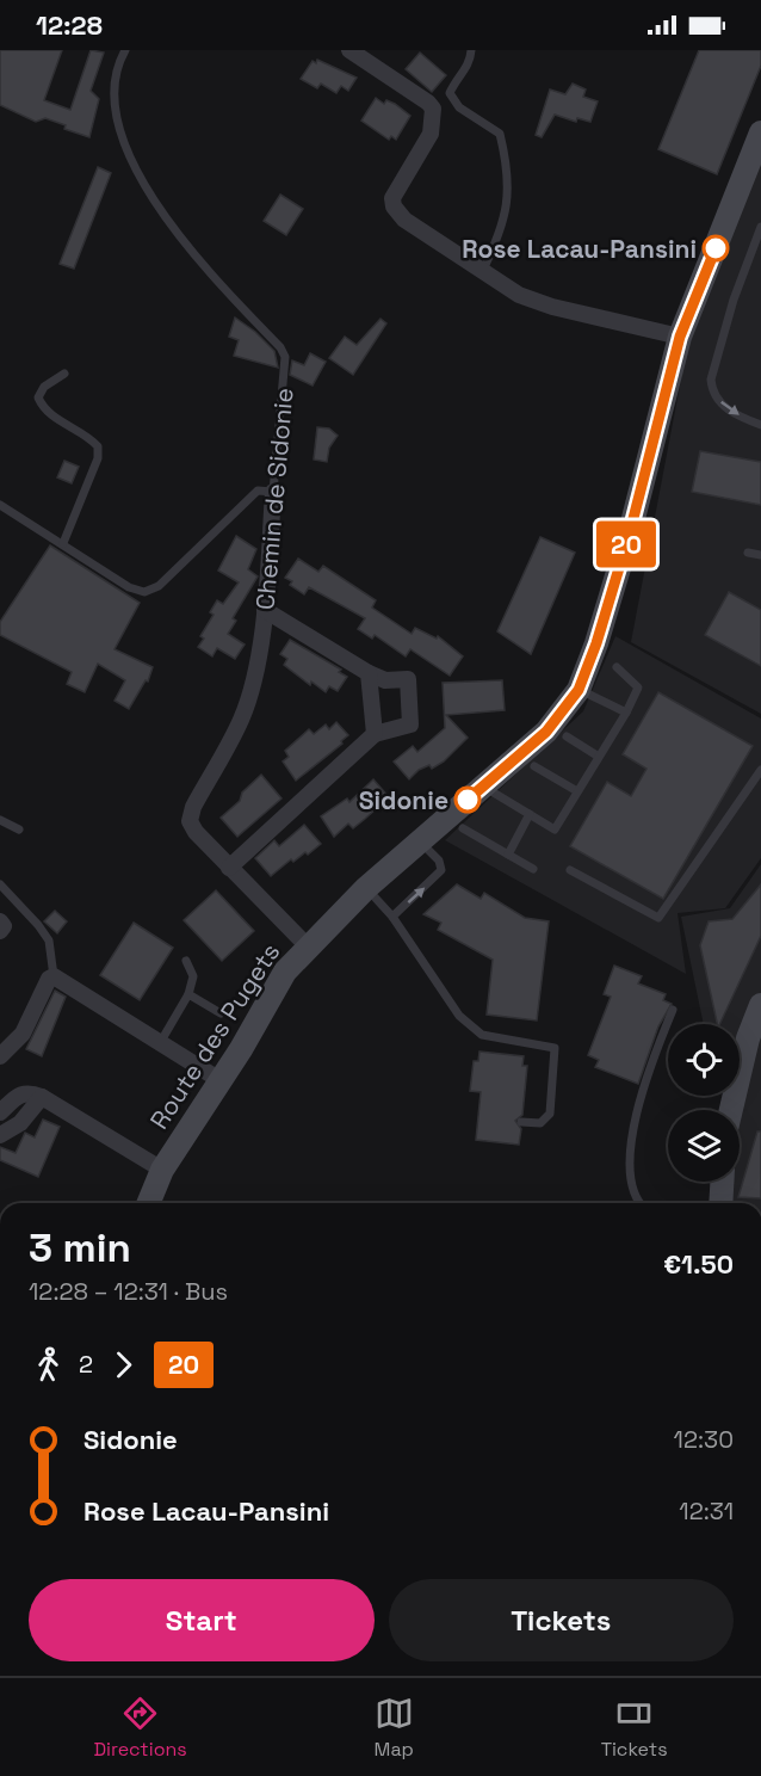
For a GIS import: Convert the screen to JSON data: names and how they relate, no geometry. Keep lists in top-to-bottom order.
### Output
{
  "streets": {
    "main road": ["Route des Pugets"],
    "street": ["Chemin de Sidonie"]
  },
  "crossings": [
    ["Chemin de Sidonie", "Route des Pugets"]
  ],
  "places": ["Rose Lacau-Pansini", "Sidonie"],
  "lines": ["bus line 20"],
  "page": {
    "status": "12:28",
    "on_map": "20",
    "heading": ["3 min", "12:28 – 12:31 · Bus", "€1.50"],
    "legs": ["2", "20"],
    "list": [
      {
        "name": "Sidonie",
        "value": "12:30"
      },
      {
        "name": "Rose Lacau-Pansini",
        "value": "12:31"
      }
    ],
    "buttons": ["Start", "Tickets"],
    "tabs": ["Directions", "Map", "Tickets"]
  }
}
